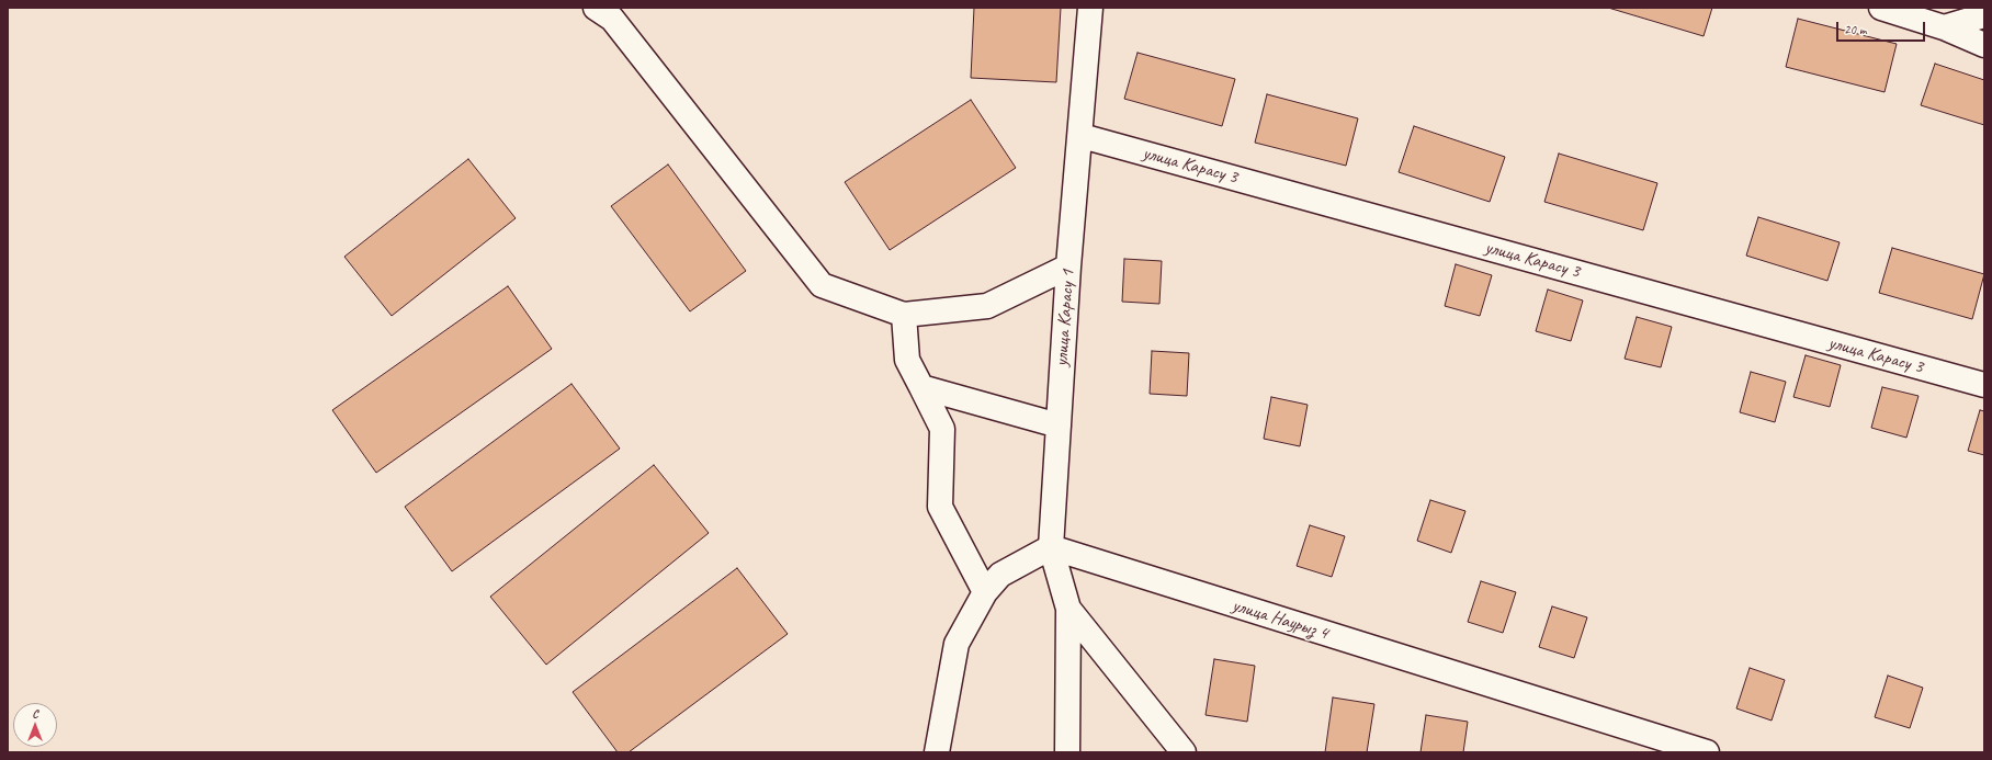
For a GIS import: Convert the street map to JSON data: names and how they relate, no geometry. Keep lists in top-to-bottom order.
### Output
{
  "streets": {
    "street": ["улица Карасу 3", "улица Карасу 1", "улица Наурыз 4"]
  },
  "crossings": [
    ["улица Карасу 3", "улица Карасу 1"],
    ["улица Карасу 1", "улица Наурыз 4"]
  ],
  "scale_bar": "20 m",
  "north": "top"
}
